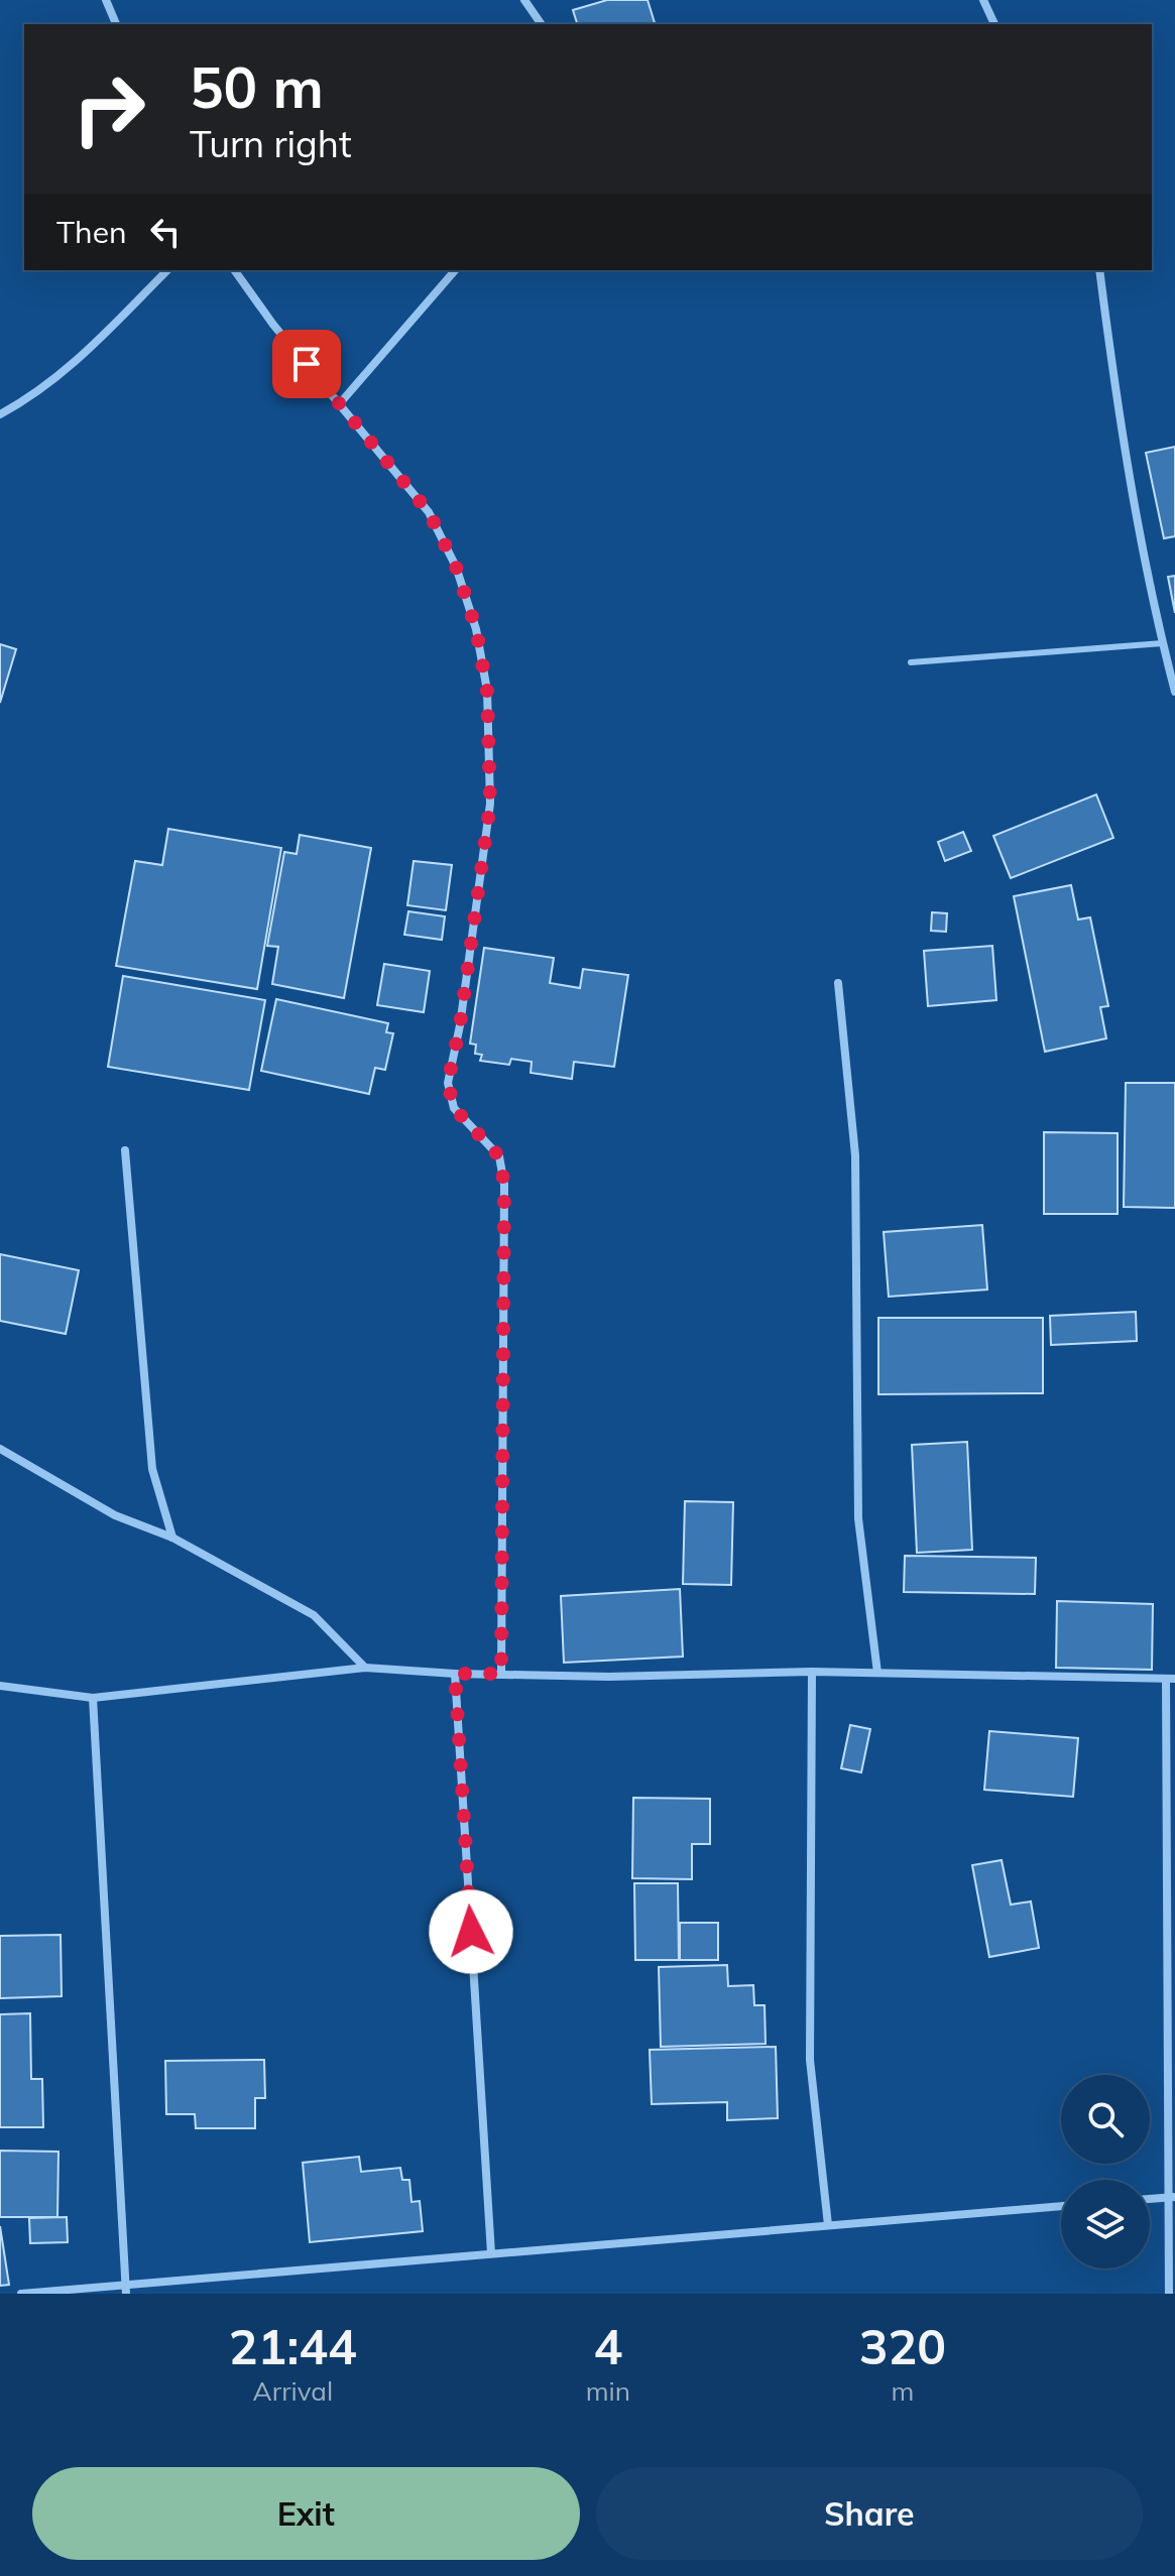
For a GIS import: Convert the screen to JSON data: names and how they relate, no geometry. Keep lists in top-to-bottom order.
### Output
{
  "page": {
    "turn": ["50 m", "Turn right"],
    "then": "Then",
    "eta": [
      "21:44",
      "Arrival",
      "4",
      "min",
      "320",
      "m"
    ],
    "buttons": ["Exit", "Share"]
  }
}
